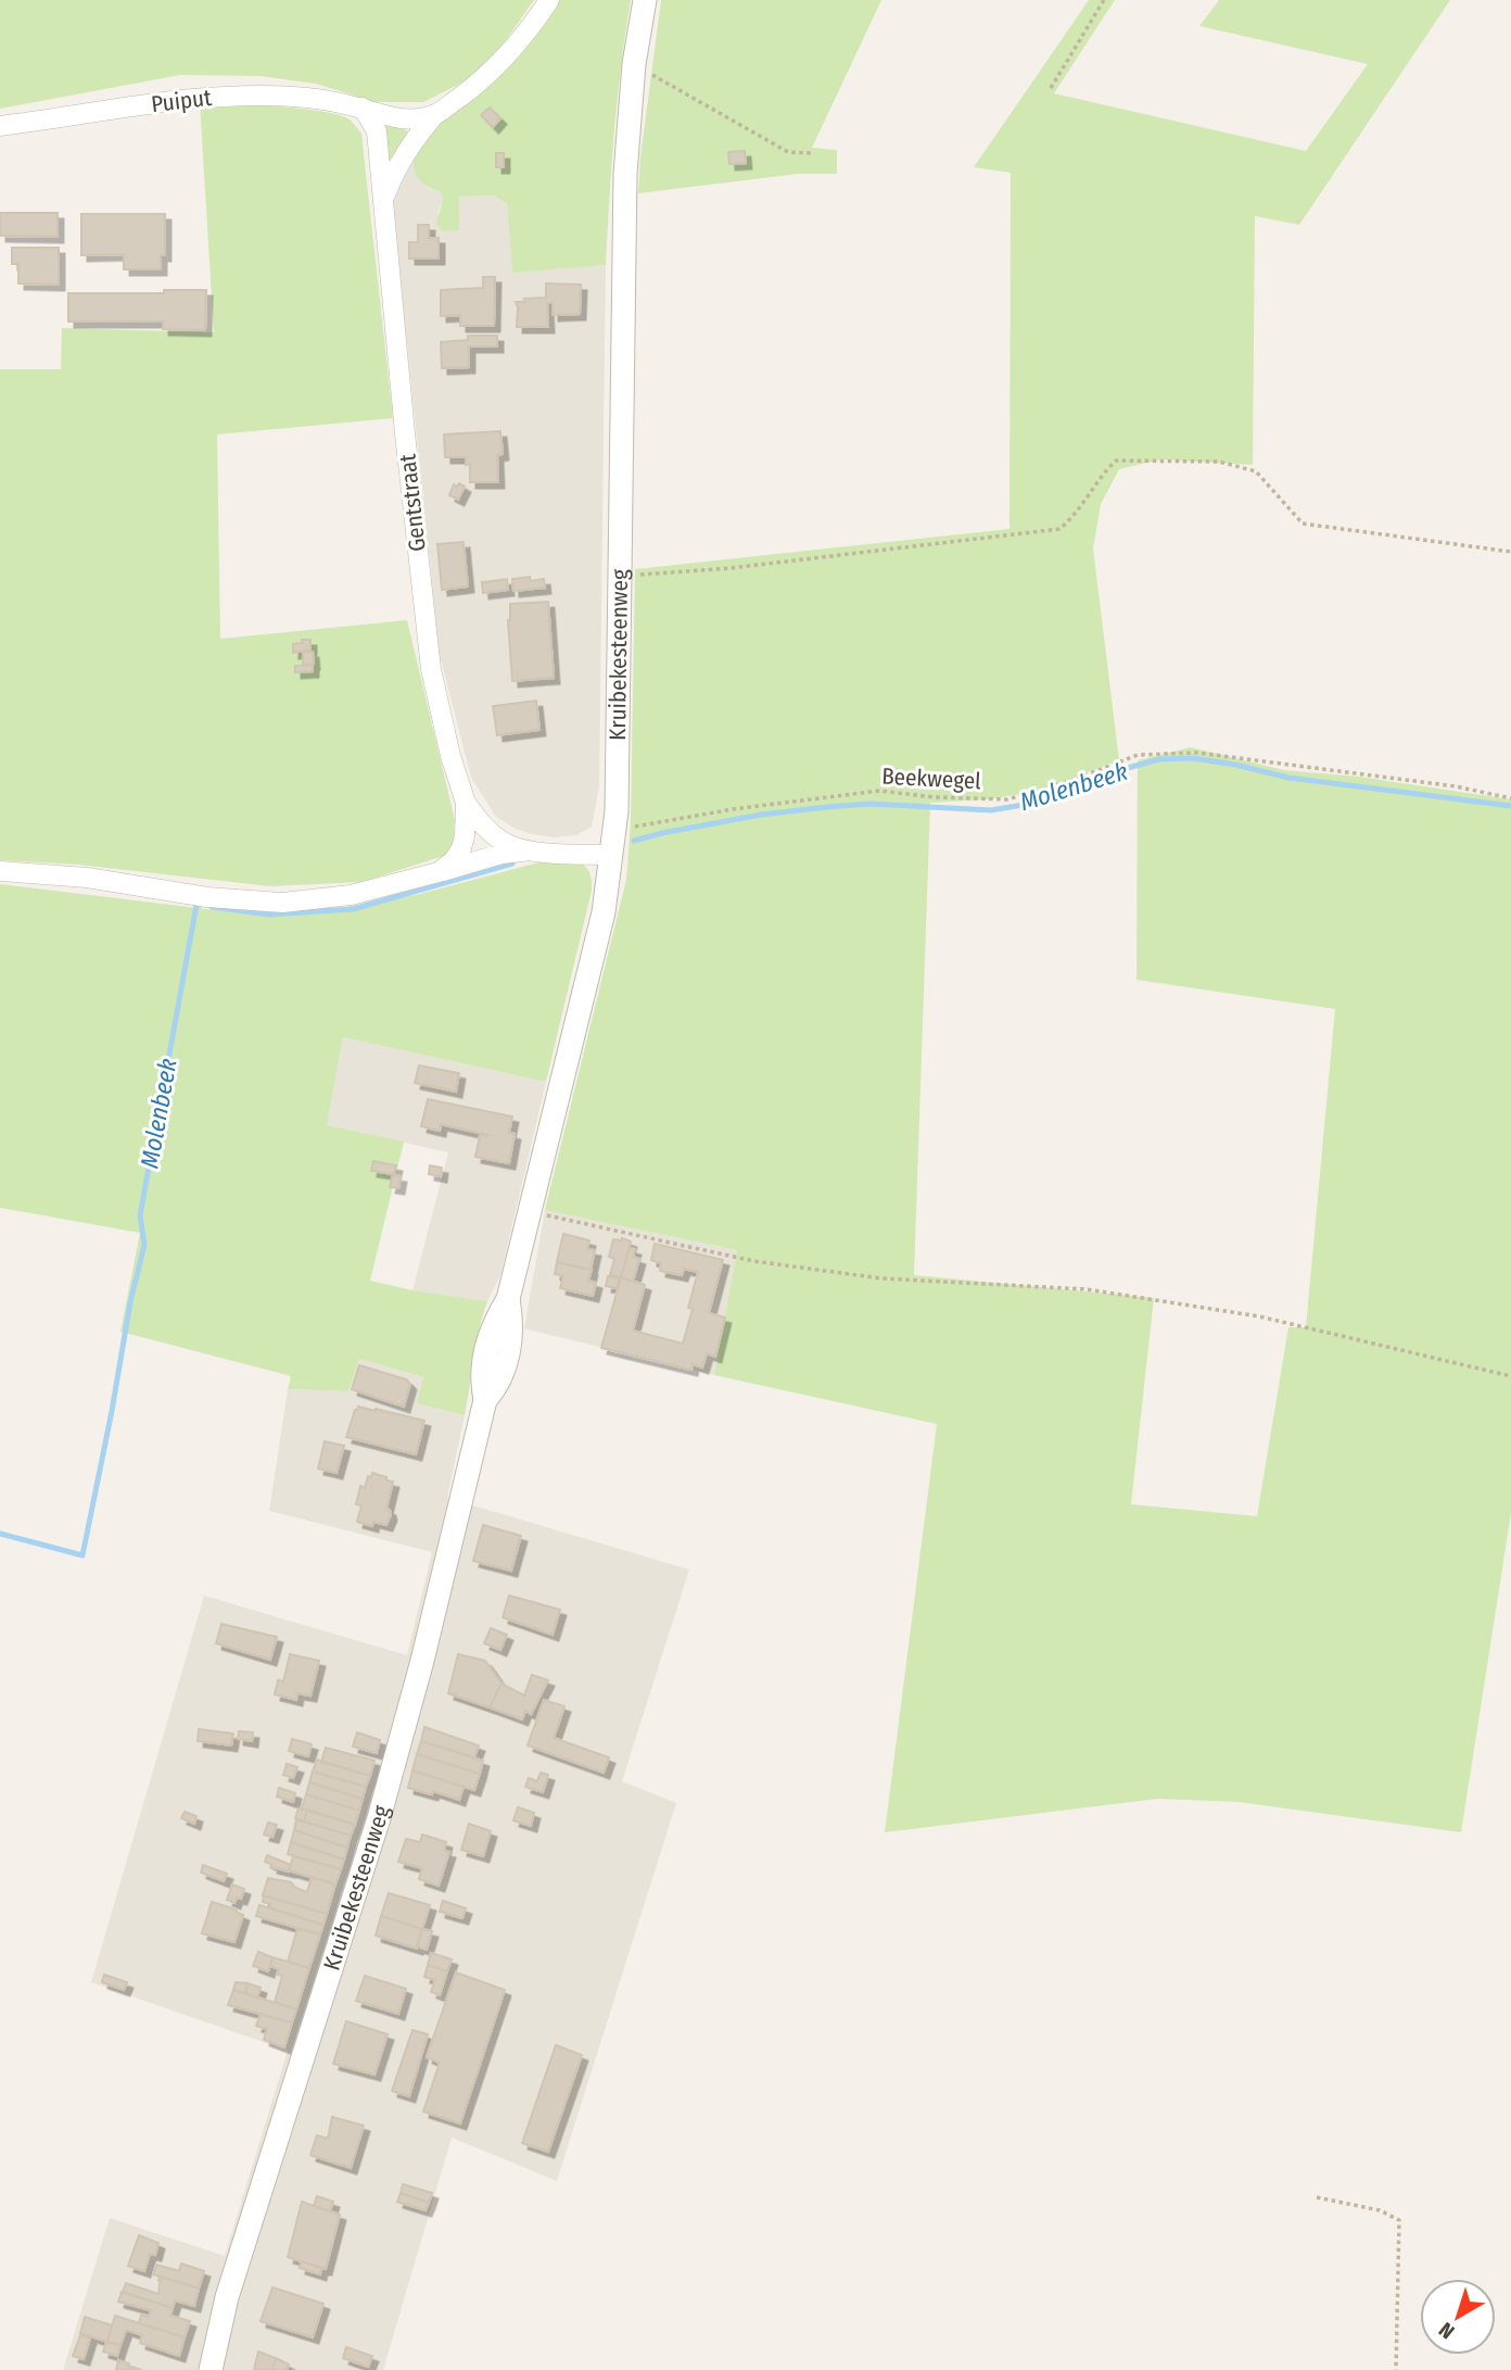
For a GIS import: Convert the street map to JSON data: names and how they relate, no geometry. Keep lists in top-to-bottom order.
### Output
{
  "streets": {
    "street": ["Puiput", "Gentstraat", "Kruibekesteenweg"],
    "path": ["Beekwegel"]
  },
  "crossings": [
    ["Puiput", "Gentstraat"],
    ["Gentstraat", "Kruibekesteenweg"],
    ["Kruibekesteenweg", "Beekwegel"]
  ],
  "water": ["Molenbeek"],
  "north": "bottom left"
}
